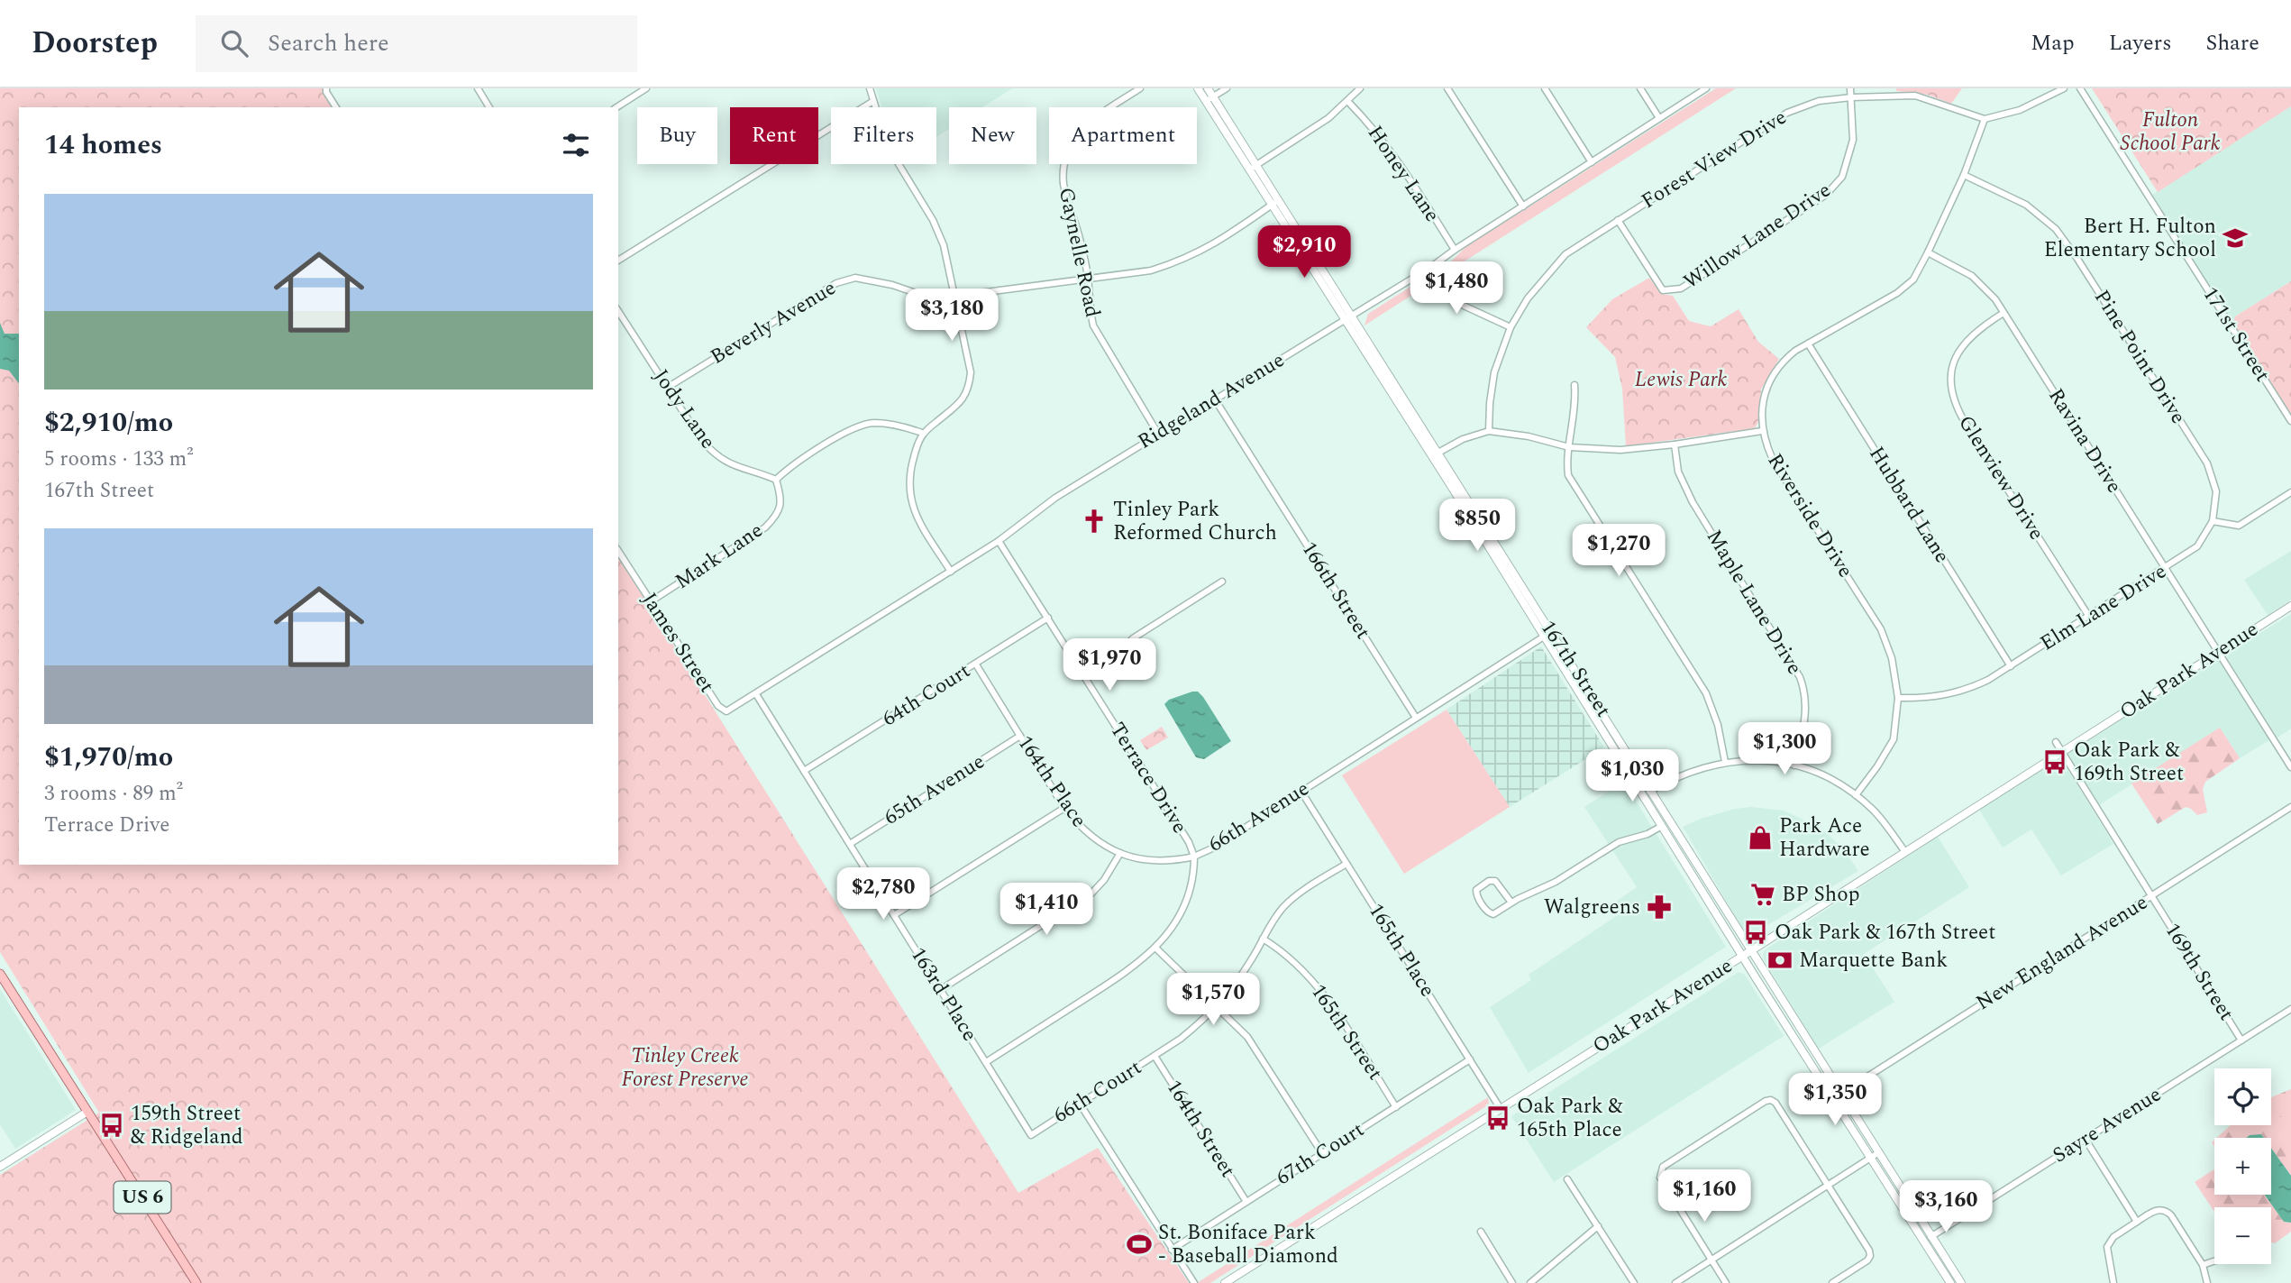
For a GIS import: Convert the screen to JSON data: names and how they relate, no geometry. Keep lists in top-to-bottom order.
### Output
{
  "streets": {
    "main road": ["167th Street", "Oak Park Avenue", "US 6"],
    "street": [
      "Forest View Drive",
      "Honey Lane",
      "Willow Lane Drive",
      "Gaynelle Road",
      "Beverly Avenue",
      "171st Street",
      "Pine Point Drive",
      "Ridgeland Avenue",
      "Jody Lane",
      "Ravina Drive",
      "Glenview Drive",
      "Hubbard Lane",
      "Riverside Drive",
      "Mark Lane",
      "166th Street",
      "Maple Lane Drive",
      "Elm Lane Drive",
      "James Street",
      "64th Court",
      "Terrace Drive",
      "164th Place",
      "65th Avenue",
      "66th Avenue",
      "165th Place",
      "New England Avenue",
      "169th Street",
      "163rd Place",
      "165th Street",
      "66th Court",
      "Sayre Avenue",
      "164th Street",
      "67th Court"
    ]
  },
  "crossings": [
    ["Forest View Drive", "Willow Lane Drive"],
    ["Forest View Drive", "Riverside Drive"],
    ["Honey Lane", "Ridgeland Avenue"],
    ["Gaynelle Road", "Beverly Avenue"],
    ["Gaynelle Road", "Ridgeland Avenue"],
    ["Beverly Avenue", "Jody Lane"],
    ["Beverly Avenue", "167th Street"],
    ["Pine Point Drive", "Riverside Drive"],
    ["Pine Point Drive", "Elm Lane Drive"],
    ["Ridgeland Avenue", "166th Street"],
    ["Ridgeland Avenue", "James Street"],
    ["Ridgeland Avenue", "167th Street"],
    ["Ridgeland Avenue", "Terrace Drive"],
    ["Ridgeland Avenue", "163rd Place"],
    ["Jody Lane", "Mark Lane"],
    ["Ravina Drive", "Glenview Drive"],
    ["Ravina Drive", "Riverside Drive"],
    ["Ravina Drive", "Elm Lane Drive"],
    ["Ravina Drive", "Oak Park Avenue"],
    ["Glenview Drive", "Elm Lane Drive"],
    ["Hubbard Lane", "Riverside Drive"],
    ["Hubbard Lane", "Elm Lane Drive"],
    ["Riverside Drive", "Elm Lane Drive"],
    ["Mark Lane", "James Street"],
    ["166th Street", "66th Avenue"],
    ["167th Street", "Oak Park Avenue"],
    ["167th Street", "66th Avenue"],
    ["167th Street", "New England Avenue"],
    ["167th Street", "Sayre Avenue"],
    ["Oak Park Avenue", "165th Place"],
    ["Oak Park Avenue", "169th Street"],
    ["64th Court", "Terrace Drive"],
    ["64th Court", "164th Place"],
    ["64th Court", "163rd Place"],
    ["Terrace Drive", "164th Place"],
    ["Terrace Drive", "66th Avenue"],
    ["164th Place", "65th Avenue"],
    ["164th Place", "66th Avenue"],
    ["65th Avenue", "163rd Place"],
    ["66th Avenue", "165th Place"],
    ["66th Avenue", "163rd Place"],
    ["165th Place", "66th Court"],
    ["165th Place", "67th Court"],
    ["New England Avenue", "169th Street"],
    ["169th Street", "Sayre Avenue"],
    ["163rd Place", "66th Court"],
    ["165th Street", "66th Court"],
    ["165th Street", "67th Court"],
    ["66th Court", "164th Street"],
    ["164th Street", "67th Court"]
  ],
  "parks": ["Fulton School Park", "Lewis Park", "Tinley Creek Forest Preserve"],
  "places": {
    "school or university": ["Bert H. Fulton Elementary School"],
    "church": ["Tinley Park Reformed Church"],
    "bus stop": [
      "Oak Park & 169th Street",
      "Oak Park & 167th Street",
      "Oak Park & 165th Place",
      "159th Street & Ridgeland"
    ],
    "shop": ["Park Ace Hardware"],
    "supermarket": ["BP Shop"],
    "pharmacy": ["Walgreens"],
    "bank": ["Marquette Bank"],
    "sports": ["St. Boniface Park - Baseball Diamond"]
  },
  "page": {
    "header": "Doorstep",
    "search": "Search here",
    "nav": ["Map", "Layers", "Share"],
    "chip": [
      "Buy",
      "Rent",
      "Filters",
      "New",
      "Apartment"
    ],
    "heading": "14 homes",
    "list": [
      {
        "name": "$2,910/mo",
        "note": "5 rooms · 133 m² · 167th Street"
      },
      {
        "name": "$1,970/mo",
        "note": "3 rooms · 89 m² · Terrace Drive"
      }
    ],
    "price": [
      "$2,910",
      "$1,480",
      "$3,180",
      "$850",
      "$1,270",
      "$1,970",
      "$1,300",
      "$1,030",
      "$2,780",
      "$1,410",
      "$1,570",
      "$1,350",
      "$1,160",
      "$3,160"
    ],
    "map_buttons": ["+", "−"]
  }
}
